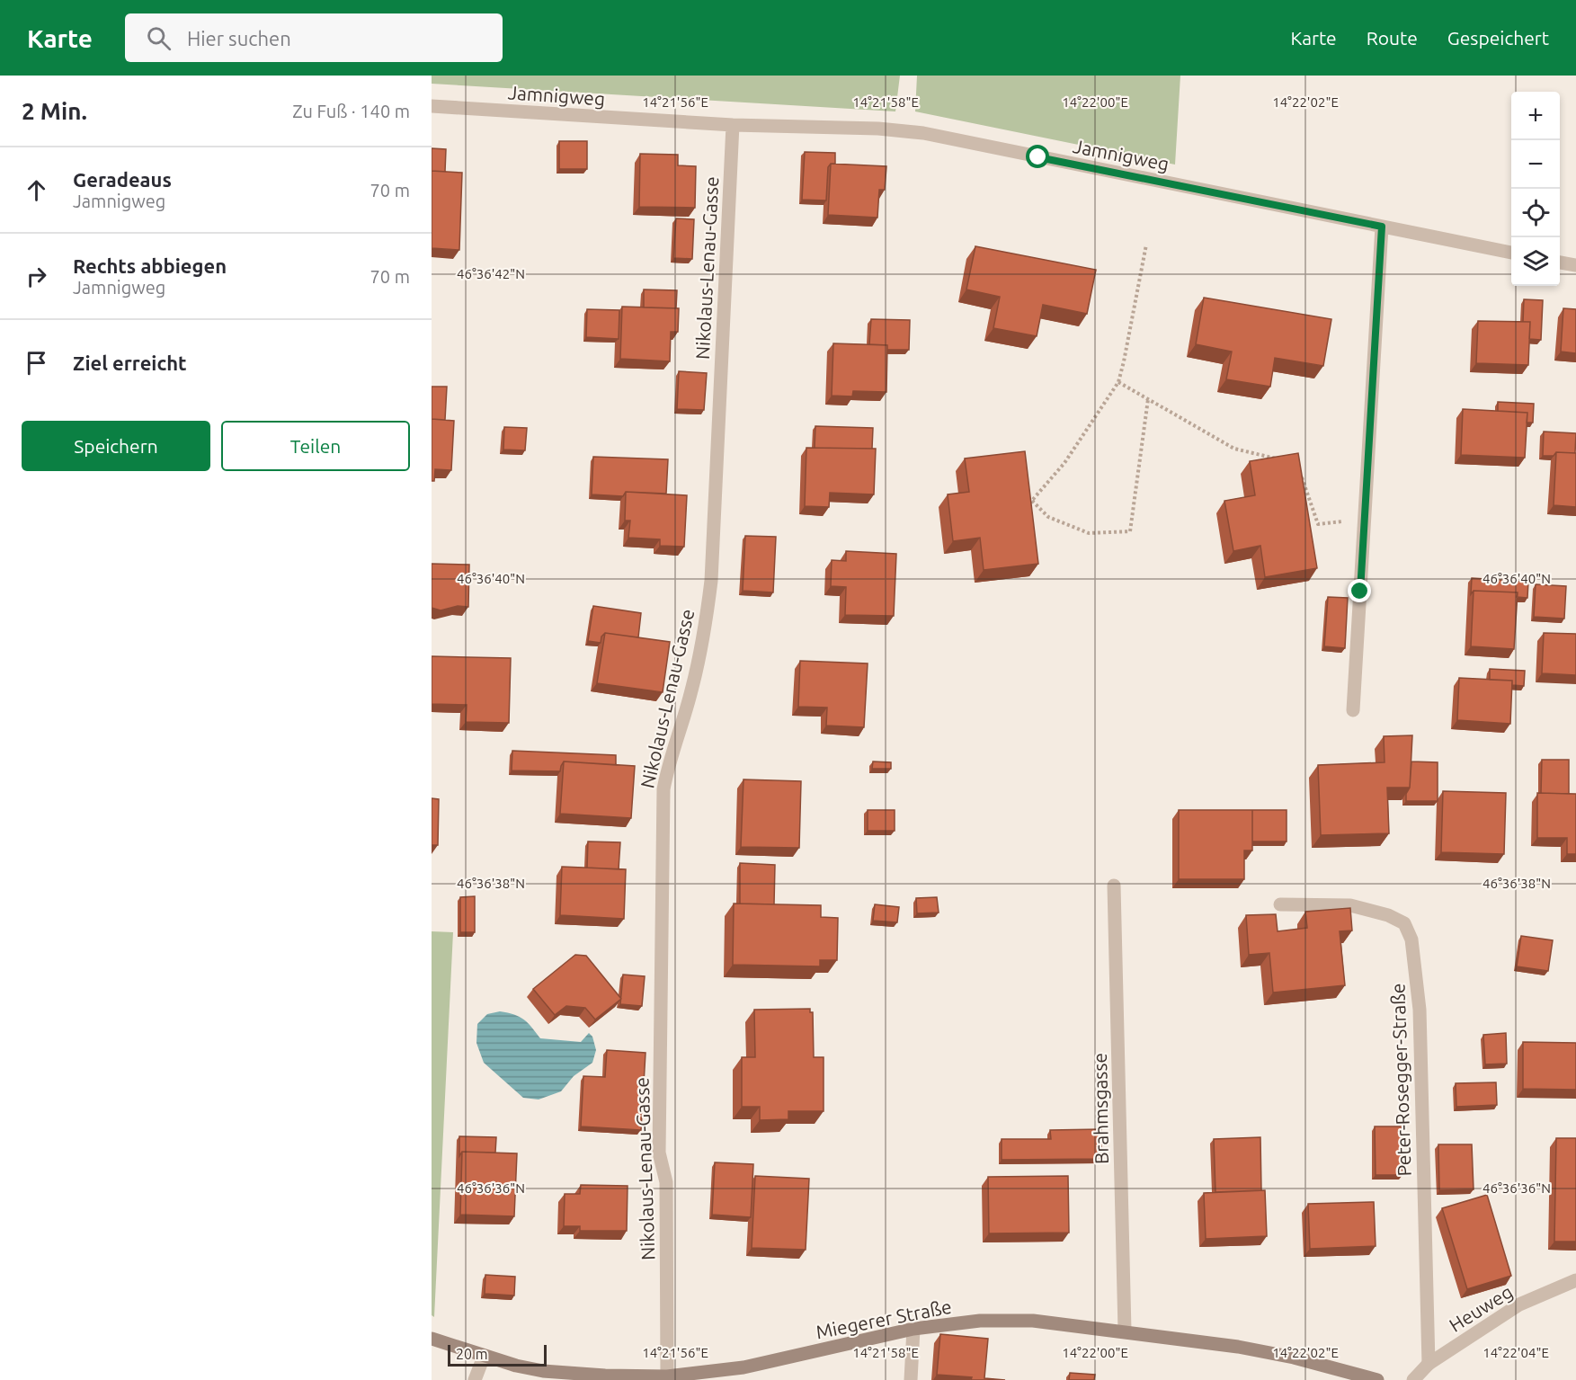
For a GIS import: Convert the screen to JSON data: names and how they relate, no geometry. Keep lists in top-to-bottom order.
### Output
{
  "streets": {
    "main road": ["Miegerer Straße"],
    "street": [
      "Jamnigweg",
      "Nikolaus-Lenau-Gasse",
      "Peter-Rosegger-Straße",
      "Brahmsgasse",
      "Heuweg"
    ]
  },
  "crossings": [
    ["Jamnigweg", "Nikolaus-Lenau-Gasse"],
    ["Nikolaus-Lenau-Gasse", "Miegerer Straße"],
    ["Peter-Rosegger-Straße", "Heuweg"],
    ["Brahmsgasse", "Miegerer Straße"]
  ],
  "scale_bar": "20 m",
  "page": {
    "header": "Karte",
    "search": "Hier suchen",
    "nav": ["Karte", "Route", "Gespeichert"],
    "heading": ["2 Min.", "Zu Fuß · 140 m"],
    "map_buttons": ["+", "−"],
    "list": [
      ["Geradeaus", "Jamnigweg", "70 m"],
      ["Rechts abbiegen", "Jamnigweg", "70 m"],
      "Ziel erreicht"
    ],
    "buttons": ["Speichern", "Teilen"],
    "scale": "20 m"
  },
  "coordinates": [
    "14°21'56\"E",
    "14°21'58\"E",
    "14°22'00\"E",
    "14°22'02\"E",
    "46°36'42\"N",
    "46°36'40\"N",
    "46°36'38\"N",
    "46°36'36\"N",
    "14°22'04\"E"
  ]
}
